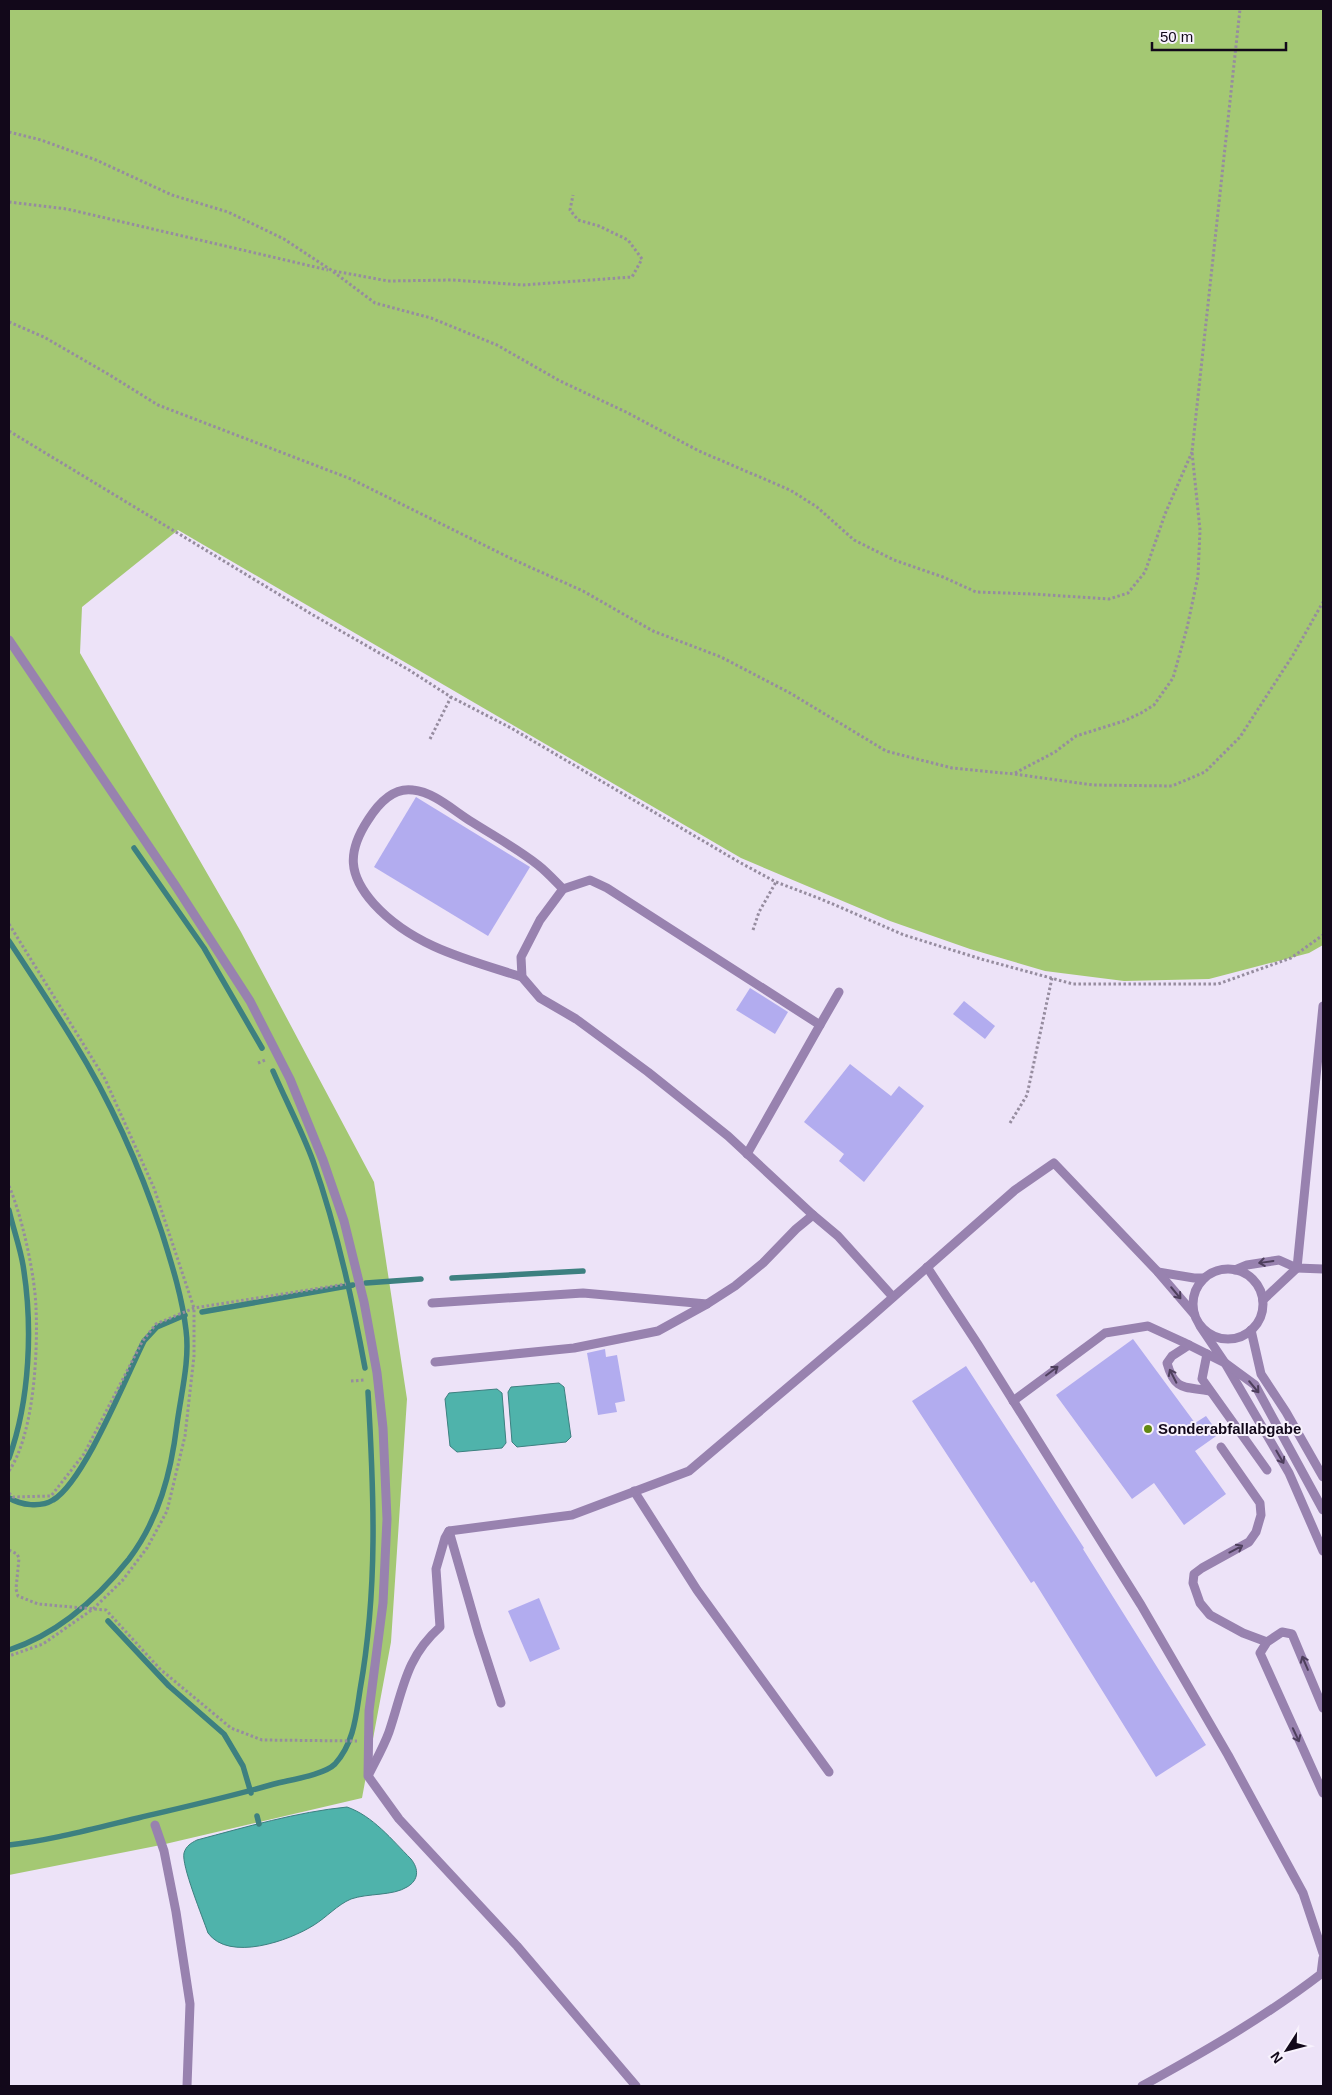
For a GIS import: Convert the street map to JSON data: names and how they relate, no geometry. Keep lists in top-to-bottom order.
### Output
{
  "places": ["Sonderabfallabgabe"],
  "scale_bar": "50 m",
  "north": "bottom left"
}
